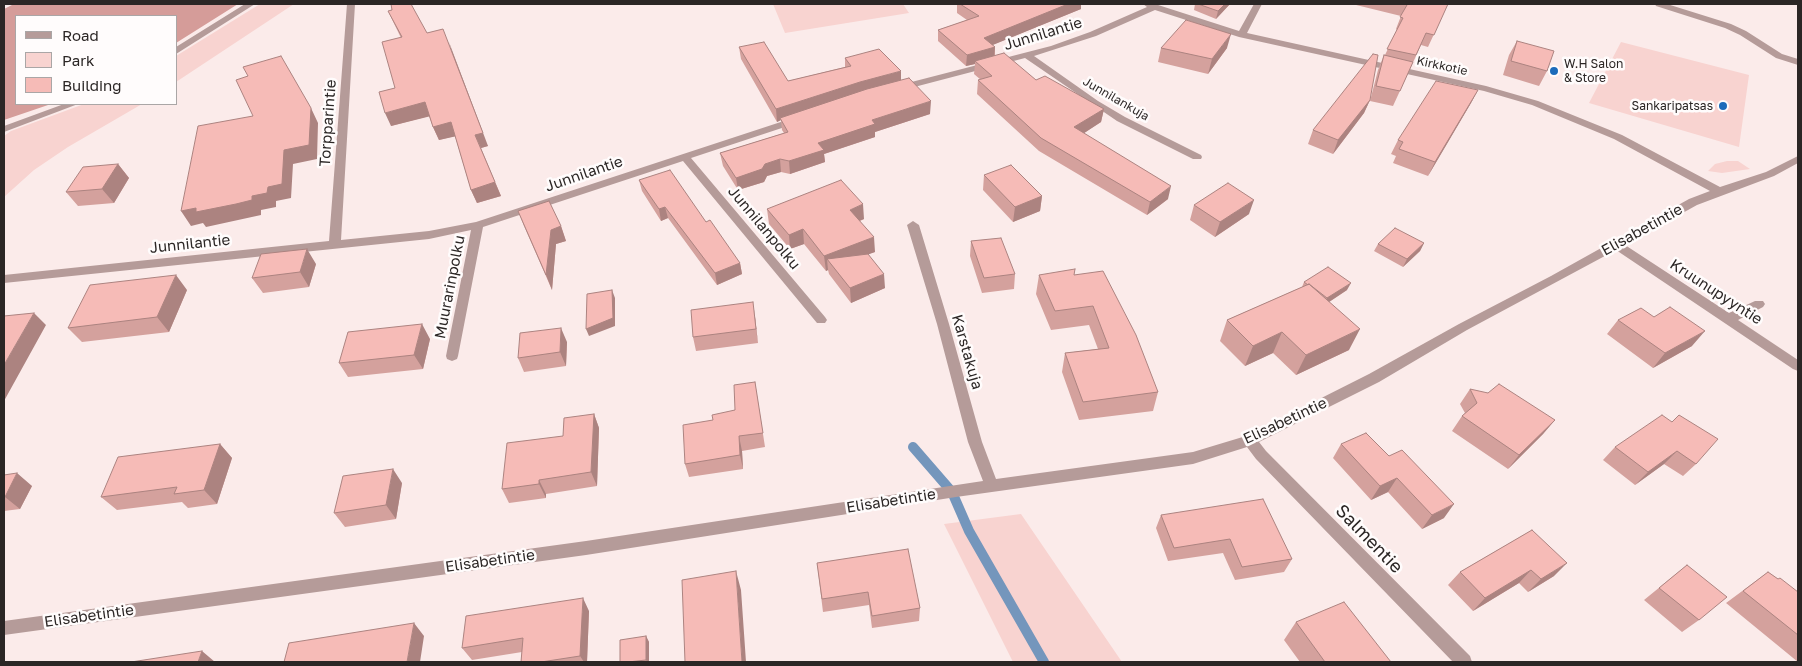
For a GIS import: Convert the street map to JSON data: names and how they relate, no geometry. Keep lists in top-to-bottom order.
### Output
{
  "streets": {
    "street": [
      "Junnilantie",
      "Kirkkotie",
      "Junnilankuja",
      "Torpparintie",
      "Junnilanpolku",
      "Elisabetintie",
      "Muurarinpolku",
      "Kruunupyyntie",
      "Karstakuja",
      "Salmentie"
    ]
  },
  "crossings": [
    ["Junnilantie", "Kirkkotie"],
    ["Junnilantie", "Junnilankuja"],
    ["Junnilantie", "Torpparintie"],
    ["Junnilantie", "Junnilanpolku"],
    ["Junnilantie", "Muurarinpolku"],
    ["Kirkkotie", "Elisabetintie"],
    ["Elisabetintie", "Kruunupyyntie"],
    ["Elisabetintie", "Karstakuja"],
    ["Elisabetintie", "Salmentie"]
  ],
  "places": ["W.H Salon & Store", "Sankaripatsas"],
  "legend": ["Road", "Park", "Building"]
}
